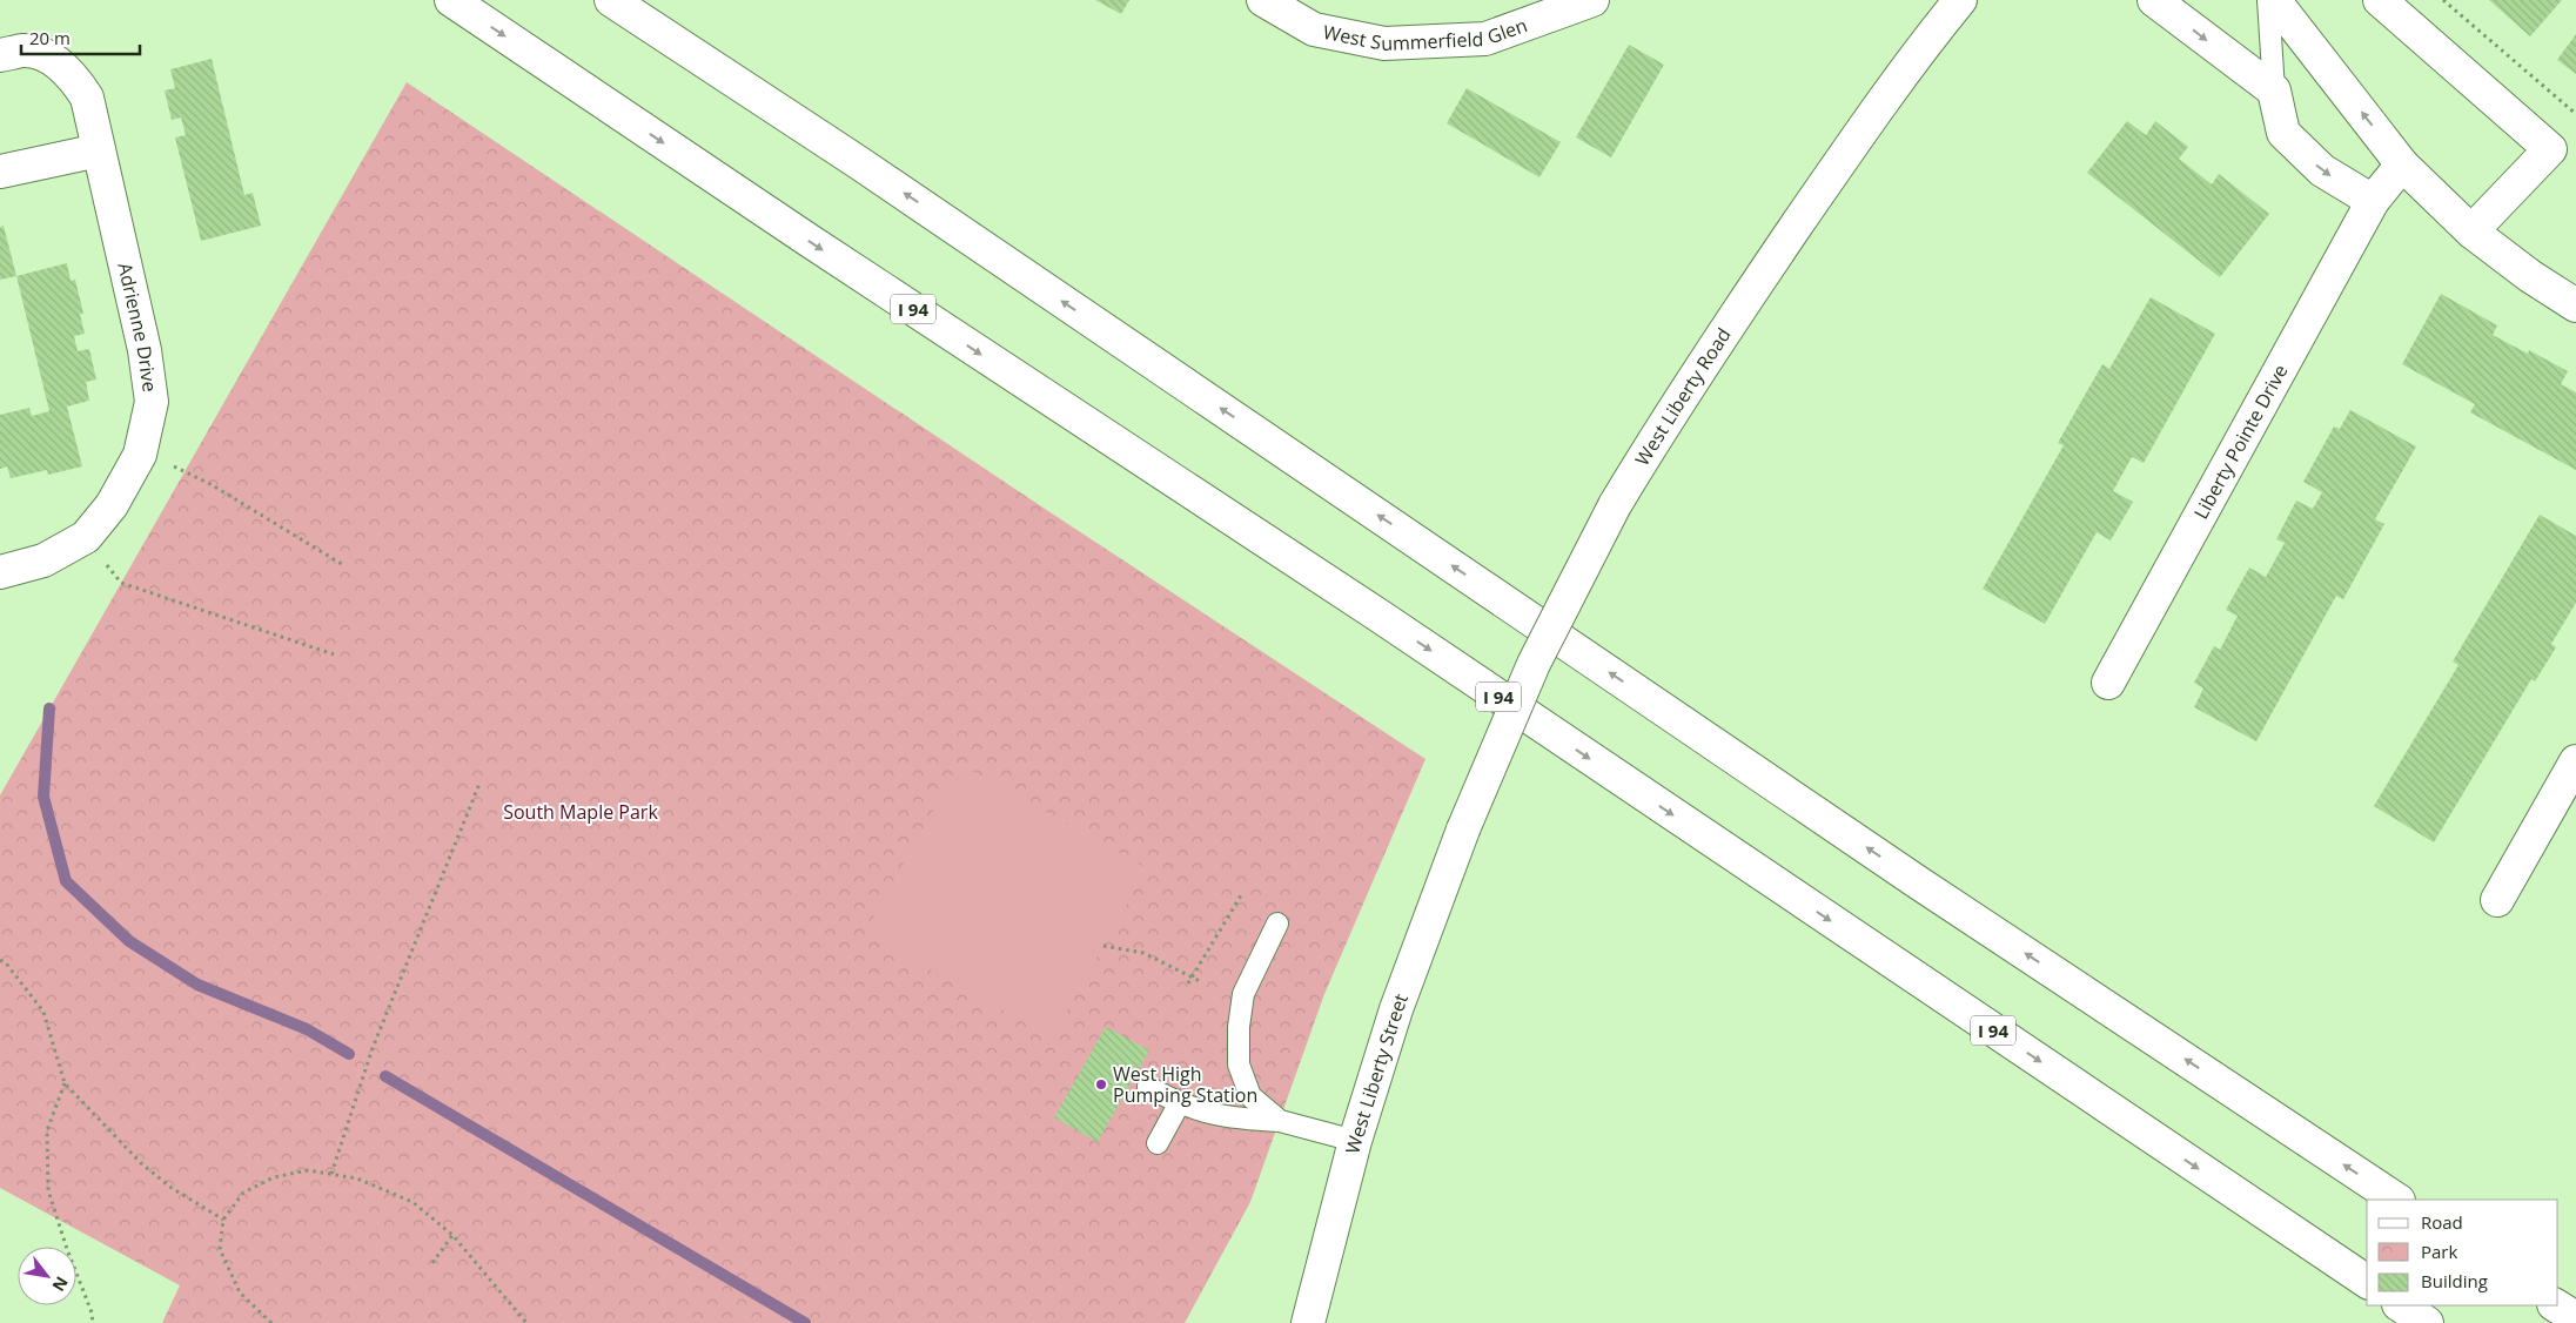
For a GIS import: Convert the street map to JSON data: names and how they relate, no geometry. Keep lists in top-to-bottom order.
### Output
{
  "streets": {
    "main road": [
      "West Summerfield Glen",
      "I 94",
      "Adrienne Drive",
      "West Liberty Road",
      "Liberty Pointe Drive",
      "West Liberty Street"
    ]
  },
  "crossings": [
    ["West Liberty Road", "West Liberty Street"]
  ],
  "parks": ["South Maple Park"],
  "places": ["West High Pumping Station"],
  "legend": ["Road", "Park", "Building"],
  "scale_bar": "20 m",
  "north": "bottom right"
}
